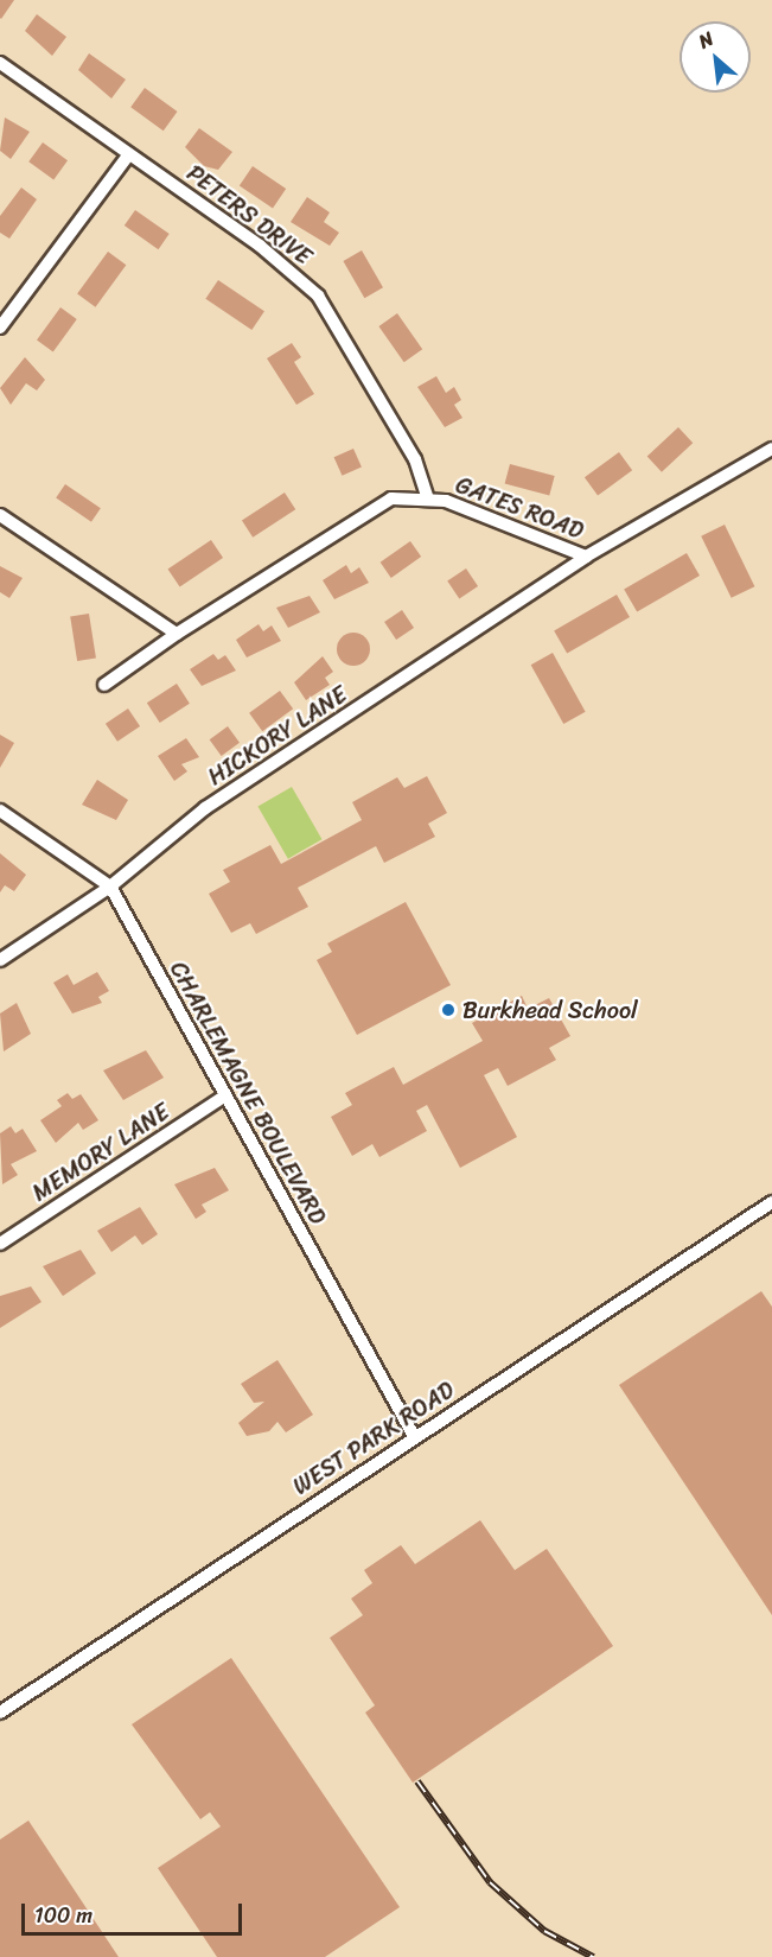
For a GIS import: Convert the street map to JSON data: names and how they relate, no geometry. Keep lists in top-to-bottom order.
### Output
{
  "streets": {
    "street": [
      "PETERS DRIVE",
      "GATES ROAD",
      "HICKORY LANE",
      "CHARLEMAGNE BOULEVARD",
      "MEMORY LANE",
      "WEST PARK ROAD"
    ]
  },
  "crossings": [
    ["PETERS DRIVE", "GATES ROAD"],
    ["GATES ROAD", "HICKORY LANE"],
    ["HICKORY LANE", "CHARLEMAGNE BOULEVARD"],
    ["CHARLEMAGNE BOULEVARD", "MEMORY LANE"],
    ["CHARLEMAGNE BOULEVARD", "WEST PARK ROAD"]
  ],
  "places": ["Burkhead School"],
  "scale_bar": "100 m",
  "north": "top left"
}
